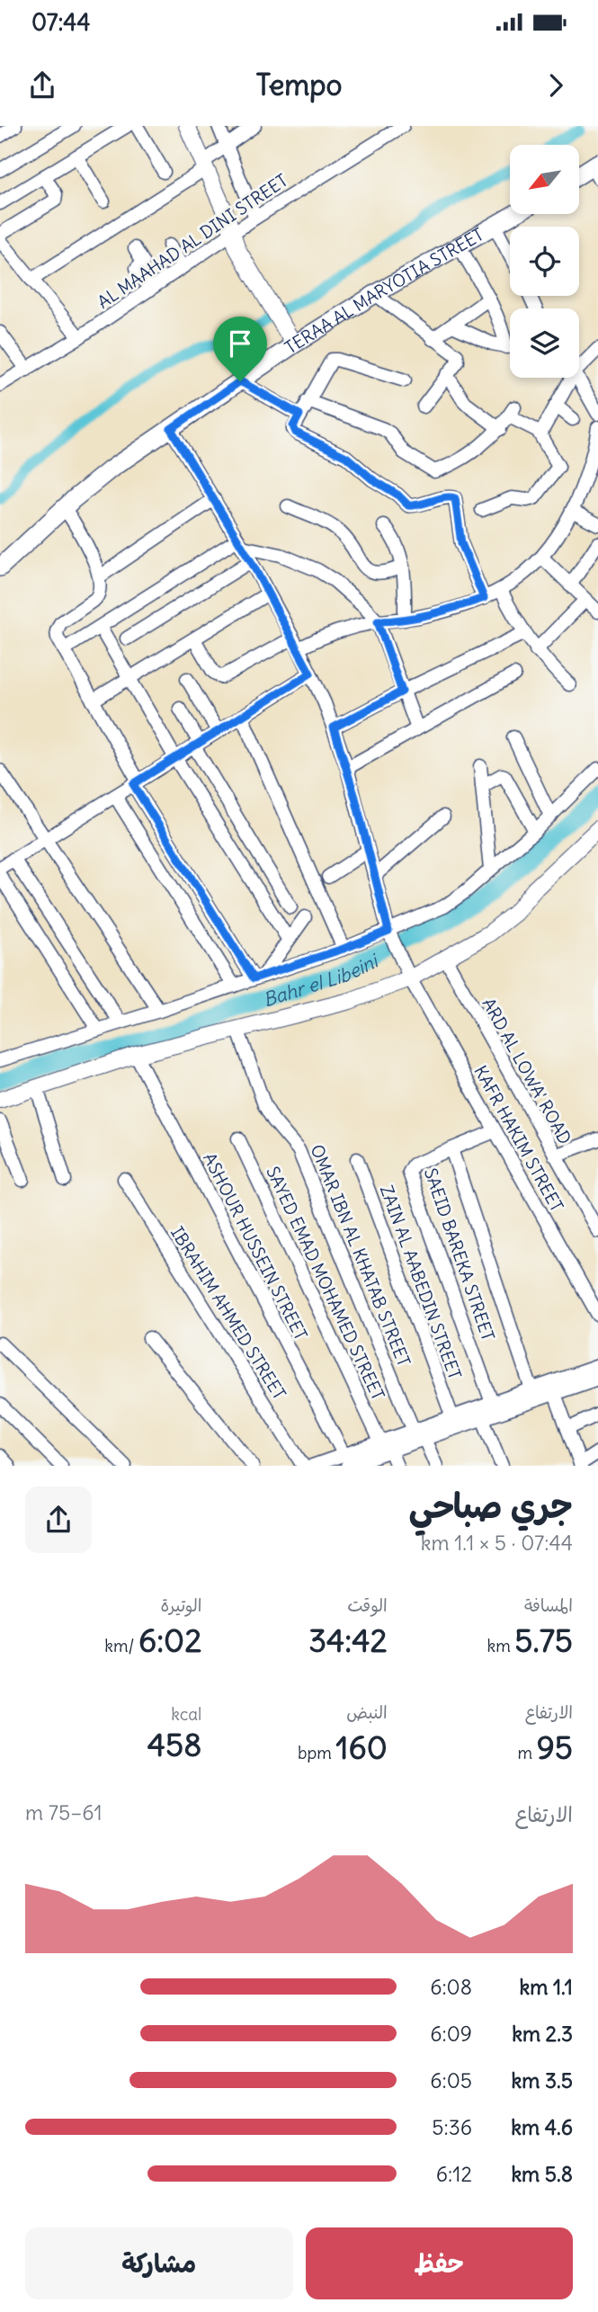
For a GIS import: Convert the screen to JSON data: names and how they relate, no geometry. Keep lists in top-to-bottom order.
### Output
{
  "streets": {
    "main road": ["TERAA AL MARYOTIA STREET"],
    "street": [
      "AL MAAHAD AL DINI STREET",
      "ARD AL LOWA' ROAD",
      "KAFR HAKIM STREET",
      "ASHOUR HUSSEIN STREET",
      "SAEID BAREKA STREET",
      "OMAR IBN AL KHATAB STREET",
      "ZAIN AL AABEDIN STREET",
      "SAYED EMAD MOHAMED STREET",
      "IBRAHIM AHMED STREET"
    ]
  },
  "crossings": [
    ["TERAA AL MARYOTIA STREET", "KAFR HAKIM STREET"],
    ["KAFR HAKIM STREET", "SAEID BAREKA STREET"]
  ],
  "water": ["Bahr el Libeini"],
  "north": "bottom left",
  "page": {
    "status": "07:44",
    "header": "Tempo",
    "heading": ["جري صباحي", "07:44 · 5 × 1.1 km"],
    "stats": [
      ["المسافة", "5.75 km"],
      ["الوقت", "34:42"],
      ["الوتيرة", "6:02 /km"],
      ["الارتفاع", "95 m"],
      ["النبض", "160 bpm"],
      ["kcal", "458"]
    ],
    "chart": ["الارتفاع", "61–75 m"],
    "list": [
      {
        "name": "1.1 km",
        "note": "6:08"
      },
      {
        "name": "2.3 km",
        "note": "6:09"
      },
      {
        "name": "3.5 km",
        "note": "6:05"
      },
      {
        "name": "4.6 km",
        "note": "5:36"
      },
      {
        "name": "5.8 km",
        "note": "6:12"
      }
    ],
    "buttons": ["حفظ", "مشاركة"]
  }
}
